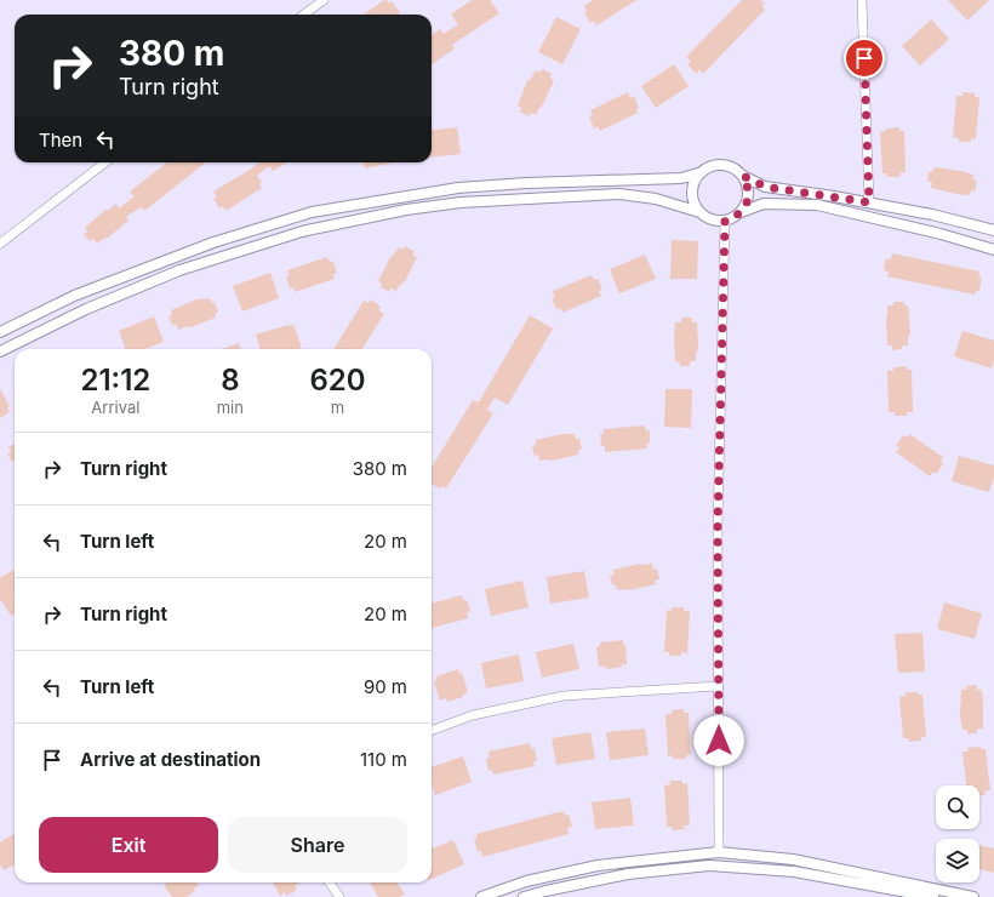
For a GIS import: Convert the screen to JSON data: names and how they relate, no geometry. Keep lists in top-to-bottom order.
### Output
{
  "page": {
    "turn": ["380 m", "Turn right"],
    "then": "Then",
    "eta": [
      "21:12",
      "Arrival",
      "8",
      "min",
      "620",
      "m"
    ],
    "list": [
      {
        "name": "Turn right",
        "value": "380 m"
      },
      {
        "name": "Turn left",
        "value": "20 m"
      },
      {
        "name": "Turn right",
        "value": "20 m"
      },
      {
        "name": "Turn left",
        "value": "90 m"
      },
      {
        "name": "Arrive at destination",
        "value": "110 m"
      }
    ],
    "buttons": ["Exit", "Share"]
  }
}
